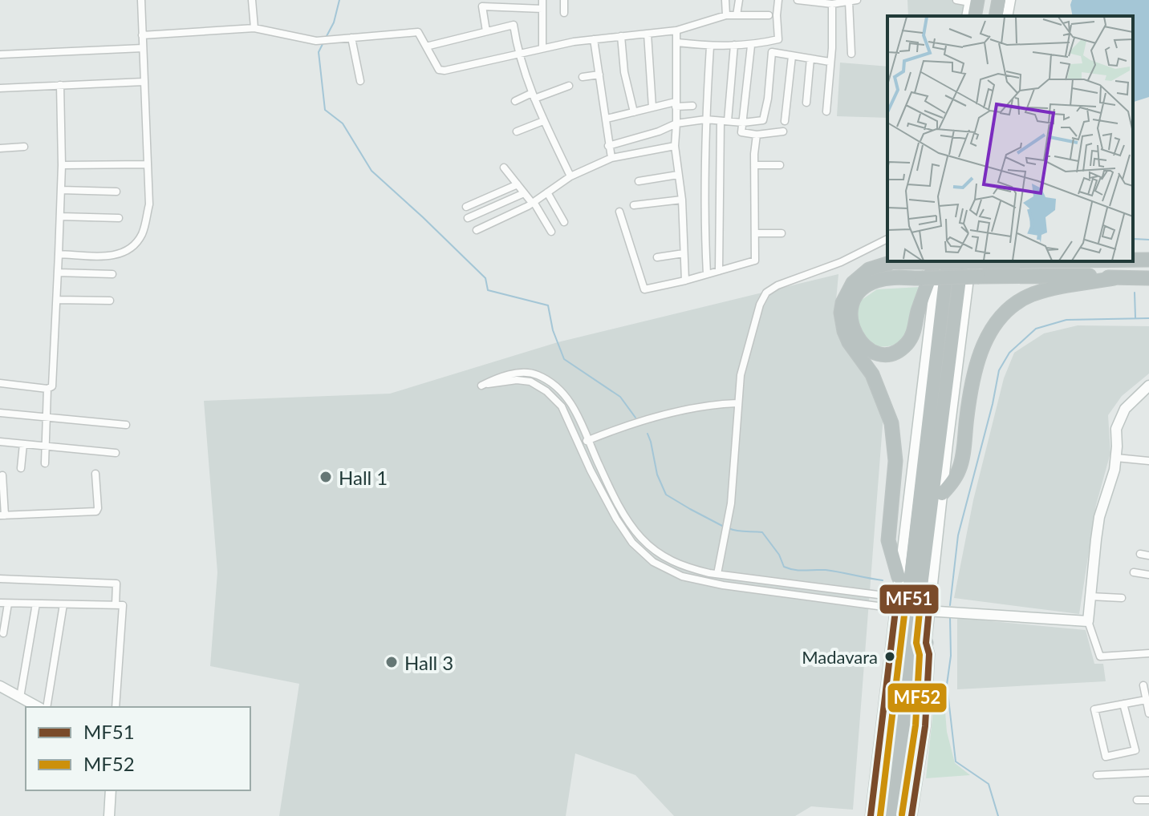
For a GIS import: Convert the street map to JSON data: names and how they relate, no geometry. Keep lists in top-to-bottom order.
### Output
{
  "places": ["Hall 1", "Madavara", "Hall 3"],
  "lines": ["transit line MF51", "transit line MF52"],
  "legend": ["MF51", "MF52"]
}
